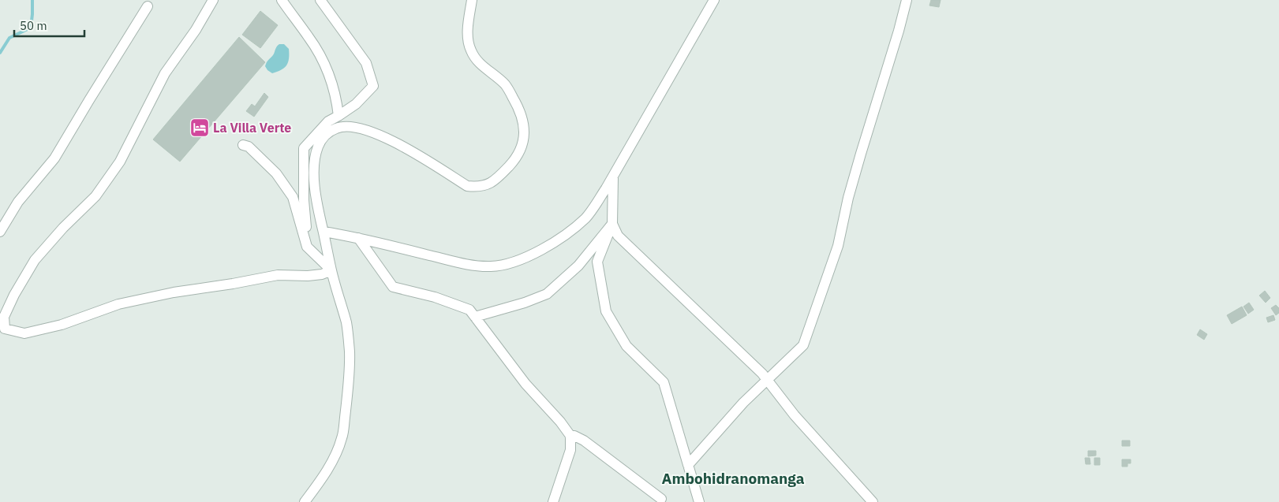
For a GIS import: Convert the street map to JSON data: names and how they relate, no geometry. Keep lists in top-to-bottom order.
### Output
{
  "districts": ["Ambohidranomanga"],
  "places": {
    "hotel": ["La Villa Verte"]
  },
  "scale_bar": "50 m"
}
